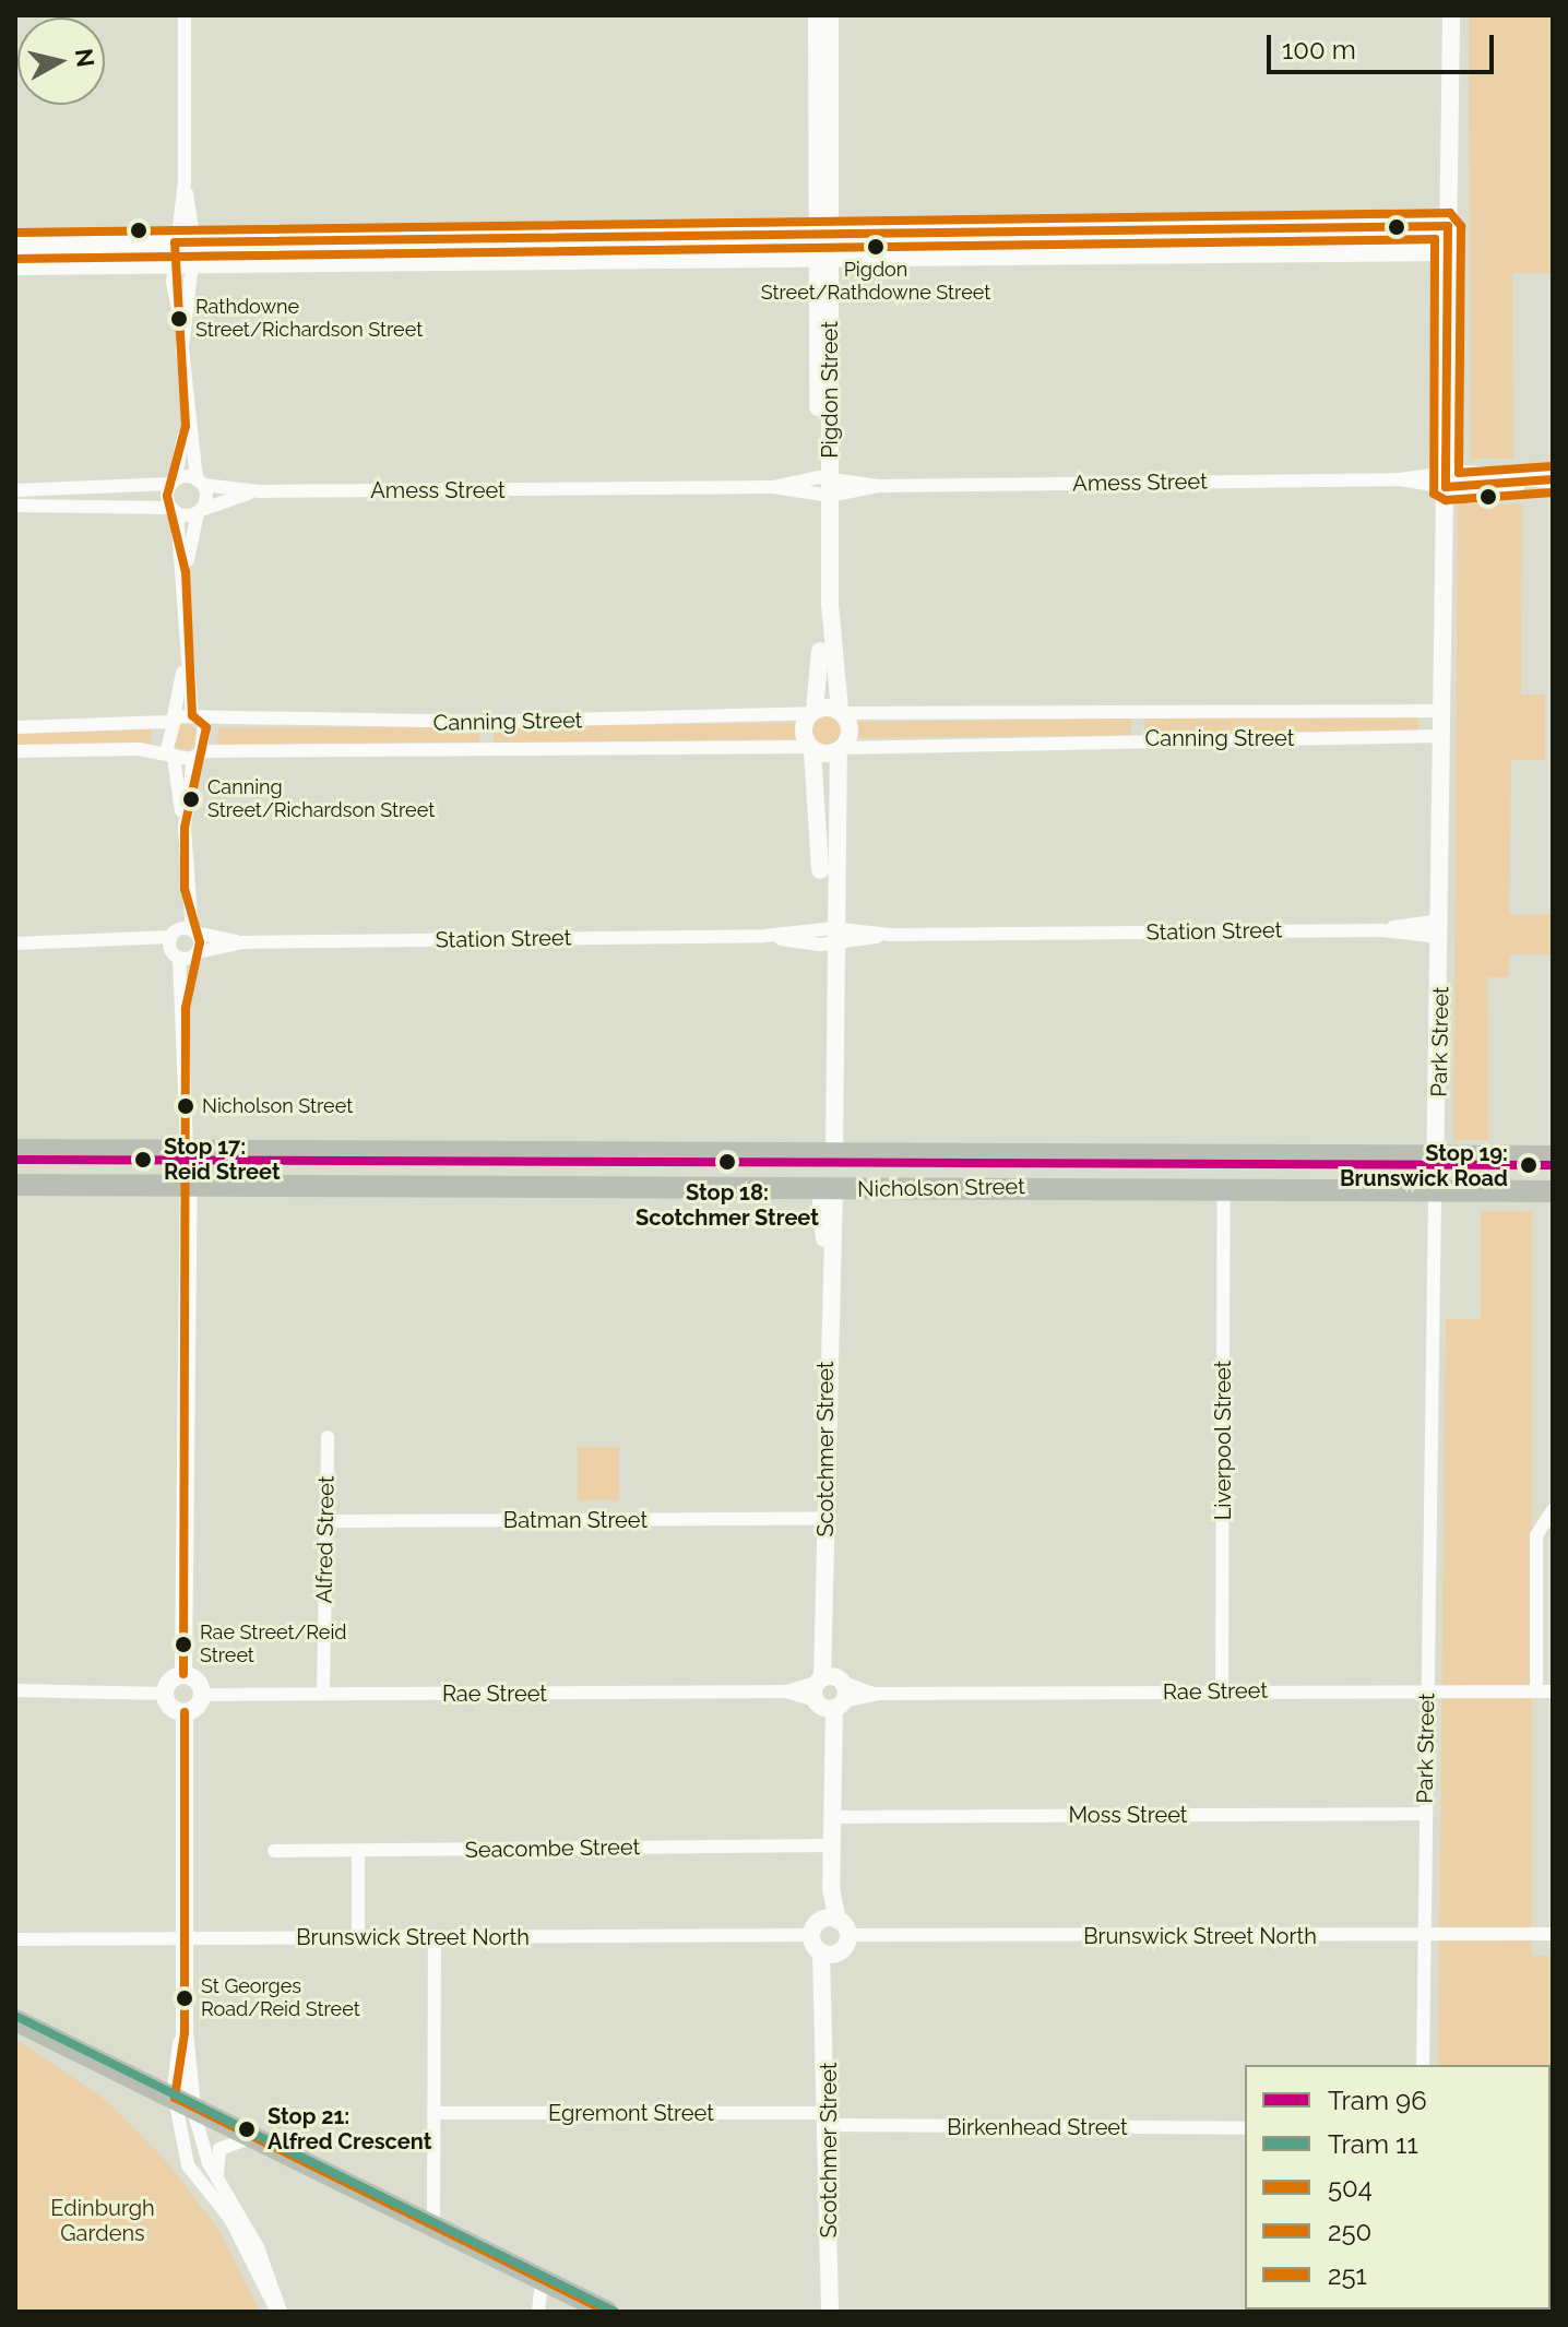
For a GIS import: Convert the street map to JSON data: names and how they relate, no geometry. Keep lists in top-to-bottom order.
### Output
{
  "streets": {
    "main road": ["Nicholson Street"],
    "street": [
      "Pigdon Street",
      "Amess Street",
      "Canning Street",
      "Station Street",
      "Park Street",
      "Liverpool Street",
      "Scotchmer Street",
      "Batman Street",
      "Alfred Street",
      "Rae Street",
      "Moss Street",
      "Seacombe Street",
      "Brunswick Street North",
      "Egremont Street",
      "Birkenhead Street"
    ]
  },
  "crossings": [
    ["Pigdon Street", "Amess Street"],
    ["Pigdon Street", "Canning Street"],
    ["Amess Street", "Park Street"],
    ["Canning Street", "Park Street"],
    ["Station Street", "Park Street"],
    ["Park Street", "Nicholson Street"],
    ["Park Street", "Rae Street"],
    ["Park Street", "Moss Street"],
    ["Park Street", "Brunswick Street North"],
    ["Nicholson Street", "Liverpool Street"],
    ["Nicholson Street", "Scotchmer Street"],
    ["Liverpool Street", "Rae Street"],
    ["Scotchmer Street", "Batman Street"],
    ["Scotchmer Street", "Rae Street"],
    ["Scotchmer Street", "Moss Street"],
    ["Scotchmer Street", "Seacombe Street"],
    ["Scotchmer Street", "Brunswick Street North"],
    ["Scotchmer Street", "Egremont Street"],
    ["Scotchmer Street", "Birkenhead Street"],
    ["Batman Street", "Alfred Street"],
    ["Alfred Street", "Rae Street"],
    ["Egremont Street", "Birkenhead Street"]
  ],
  "parks": ["Edinburgh Gardens"],
  "places": [
    "Pigdon Street/Rathdowne Street",
    "Rathdowne Street/Richardson Street",
    "Canning Street/Richardson Street",
    "Nicholson Street",
    "Stop 17: Reid Street",
    "Stop 18: Scotchmer Street",
    "Stop 19: Brunswick Road",
    "Rae Street/Reid Street",
    "St Georges Road/Reid Street",
    "Stop 21: Alfred Crescent"
  ],
  "lines": [
    "transit line 251",
    "transit line 504",
    "transit line 250",
    "tram line 96",
    "tram line 11"
  ],
  "legend": [
    "Tram 96",
    "Tram 11",
    "504",
    "250",
    "251"
  ],
  "scale_bar": "100 m",
  "north": "right"
}
